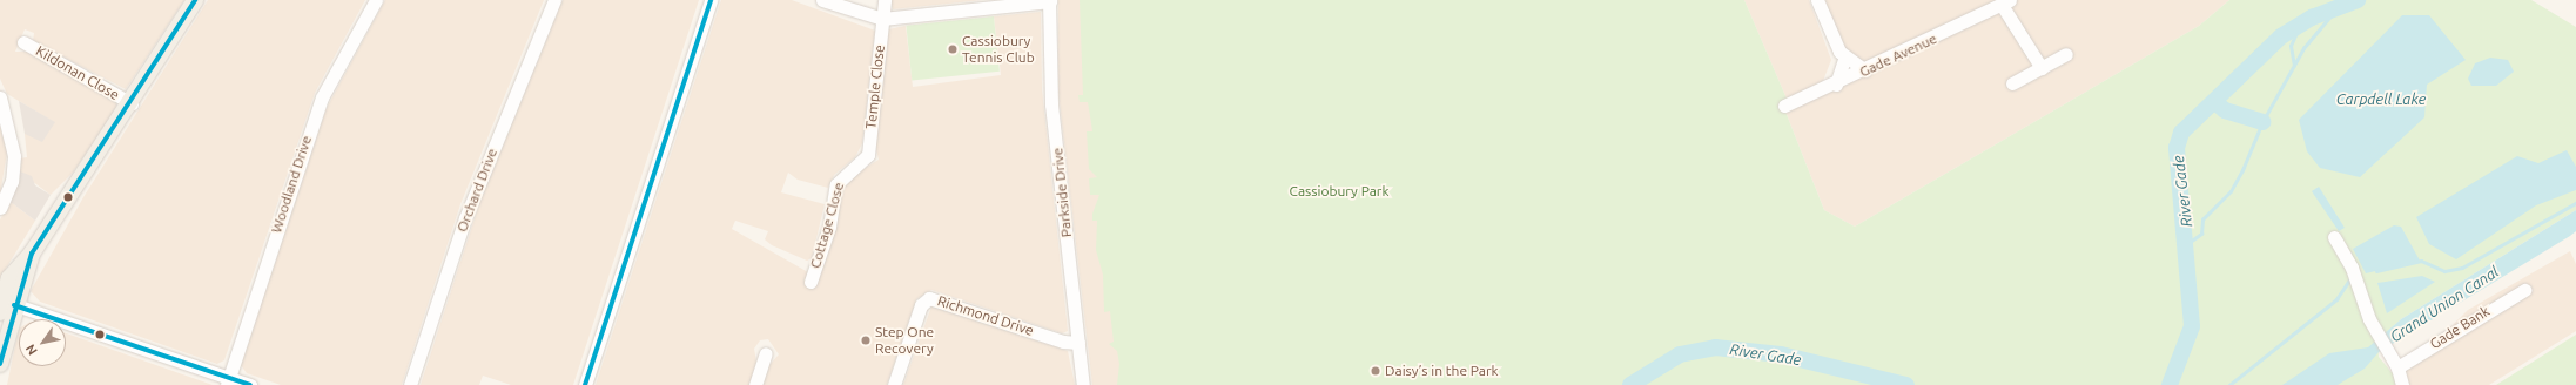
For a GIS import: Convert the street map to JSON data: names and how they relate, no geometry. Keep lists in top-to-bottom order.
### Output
{
  "streets": {
    "street": [
      "Gade Avenue",
      "Kildonan Close",
      "Temple Close",
      "Woodland Drive",
      "Orchard Drive",
      "Parkside Drive",
      "Cottage Close",
      "Richmond Drive",
      "Gade Bank"
    ]
  },
  "crossings": [
    ["Temple Close", "Cottage Close"],
    ["Parkside Drive", "Richmond Drive"]
  ],
  "water": ["Carpdell Lake", "River Gade", "Grand Union Canal"],
  "parks": ["Cassiobury Park"],
  "places": ["Cassiobury Tennis Club", "Step One Recovery", "Daisy’s in the Park"],
  "north": "bottom left"
}
